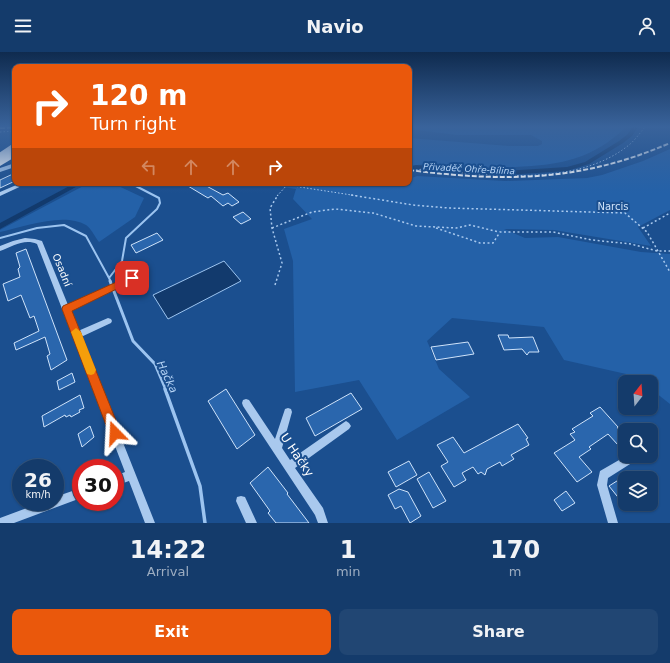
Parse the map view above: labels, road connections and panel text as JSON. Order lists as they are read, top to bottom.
{
  "streets": {
    "street": ["Osadní", "U Hačky"]
  },
  "water": ["Přivaděč Ohře-Bílina", "Hačka"],
  "parks": ["Narcis"],
  "north": "top",
  "page": {
    "header": "Navio",
    "turn": ["120 m", "Turn right"],
    "speed": "26 km/h",
    "limit": "30",
    "eta": [
      "14:22",
      "Arrival",
      "1",
      "min",
      "170",
      "m"
    ],
    "buttons": ["Exit", "Share"]
  }
}
